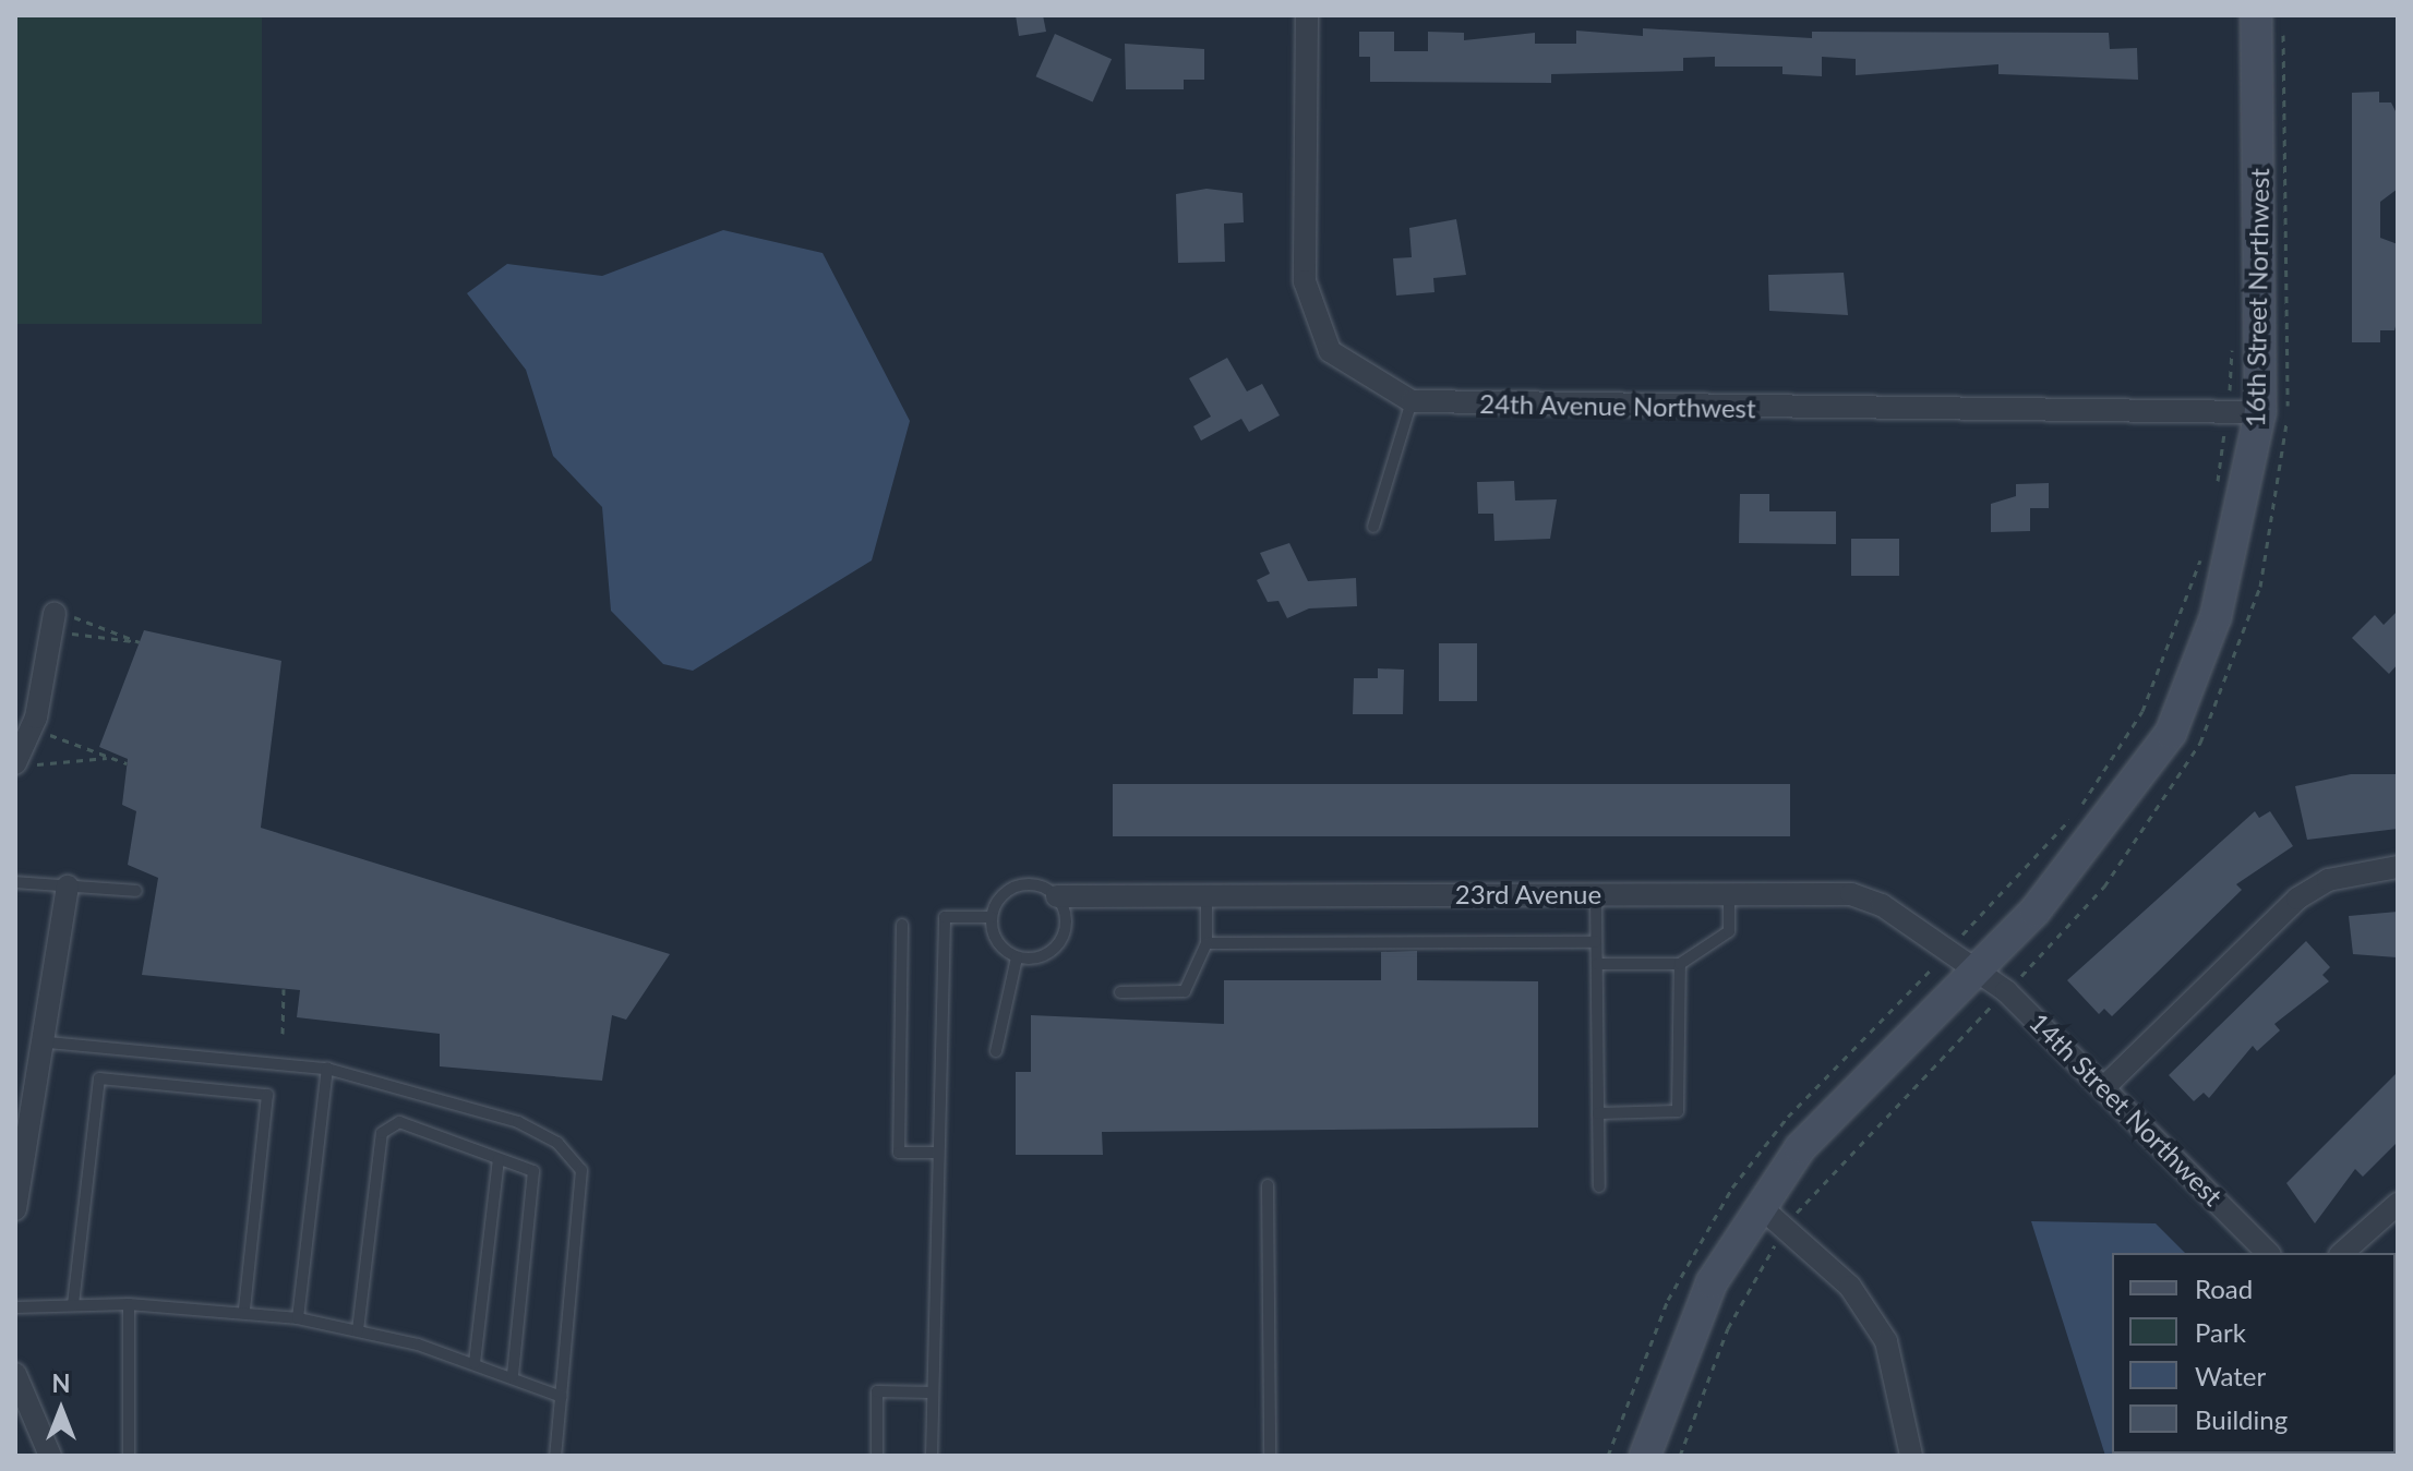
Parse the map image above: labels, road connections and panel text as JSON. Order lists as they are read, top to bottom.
{
  "streets": {
    "street": [
      "16th Street Northwest",
      "24th Avenue Northwest",
      "23rd Avenue",
      "14th Street Northwest"
    ]
  },
  "crossings": [
    ["16th Street Northwest", "24th Avenue Northwest"],
    ["16th Street Northwest", "23rd Avenue"],
    ["16th Street Northwest", "14th Street Northwest"],
    ["23rd Avenue", "14th Street Northwest"]
  ],
  "legend": [
    "Road",
    "Park",
    "Water",
    "Building"
  ],
  "north": "top"
}
